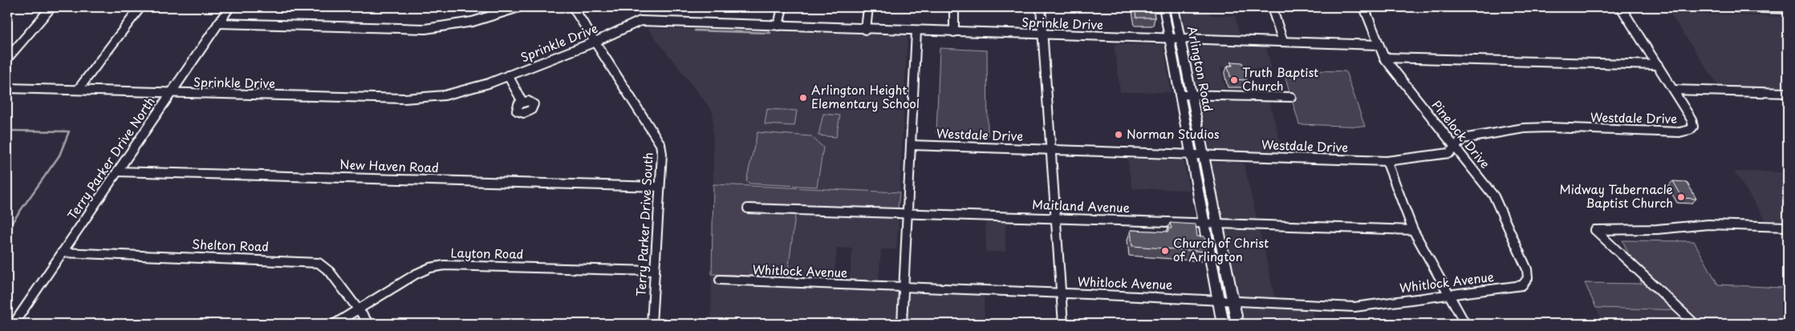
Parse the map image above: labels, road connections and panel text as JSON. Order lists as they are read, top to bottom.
{
  "streets": {
    "main road": ["Arlington Road"],
    "street": [
      "Sprinkle Drive",
      "Westdale Drive",
      "Pinelock Drive",
      "Terry Parker Drive North",
      "New Haven Road",
      "Maitland Avenue",
      "Terry Parker Drive South",
      "Shelton Road",
      "Layton Road",
      "Whitlock Avenue"
    ]
  },
  "crossings": [
    ["Sprinkle Drive", "Arlington Road"],
    ["Sprinkle Drive", "Pinelock Drive"],
    ["Sprinkle Drive", "Terry Parker Drive North"],
    ["Sprinkle Drive", "Terry Parker Drive South"],
    ["Arlington Road", "Westdale Drive"],
    ["Arlington Road", "Maitland Avenue"],
    ["Arlington Road", "Whitlock Avenue"],
    ["Westdale Drive", "Pinelock Drive"],
    ["Pinelock Drive", "Whitlock Avenue"],
    ["Terry Parker Drive North", "New Haven Road"],
    ["Terry Parker Drive North", "Shelton Road"],
    ["New Haven Road", "Terry Parker Drive South"],
    ["Terry Parker Drive South", "Layton Road"],
    ["Shelton Road", "Layton Road"]
  ],
  "places": [
    "Truth Baptist Church",
    "Arlington Height Elementary School",
    "Norman Studios",
    "Midway Tabernacle Baptist Church",
    "Church of Christ of Arlington"
  ]
}
